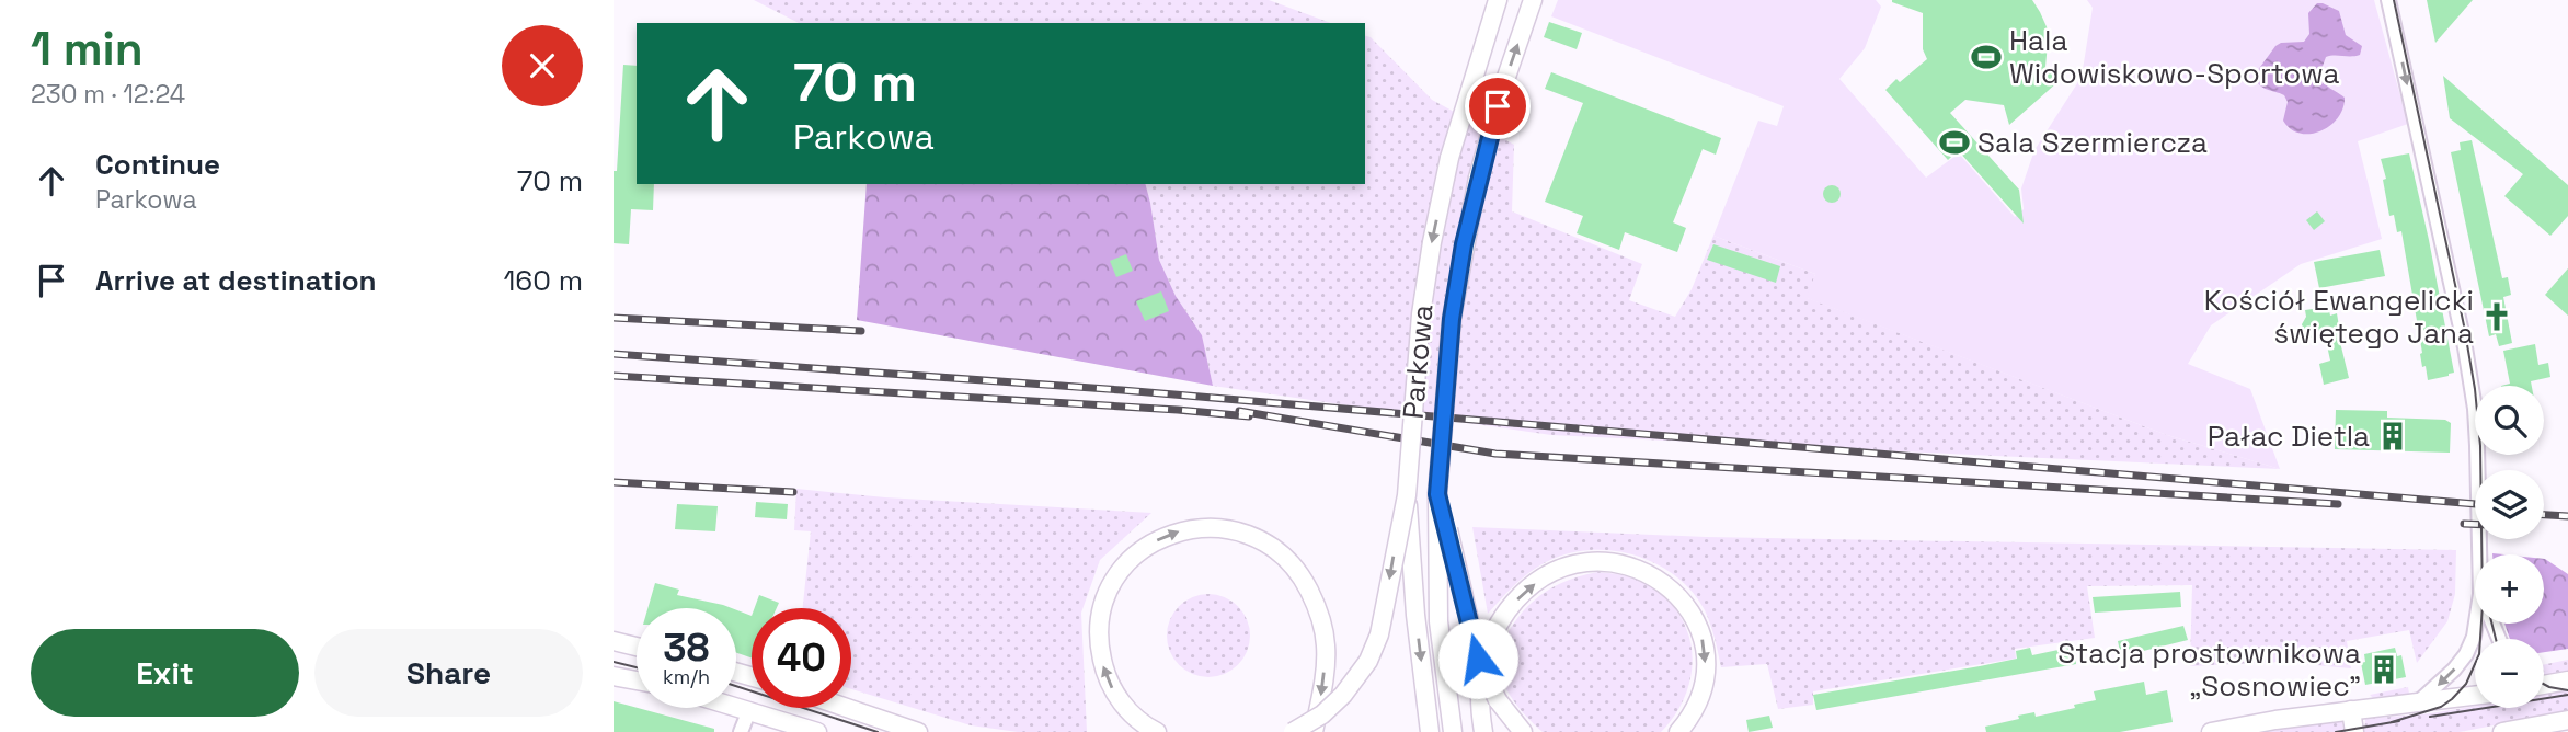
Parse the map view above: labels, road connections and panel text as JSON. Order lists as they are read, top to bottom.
{
  "streets": {
    "street": ["Parkowa"]
  },
  "places": {
    "sports": ["Hala Widowiskowo-Sportowa", "Sala Szermiercza"],
    "church": ["Kościół Ewangelicki świętego Jana"],
    "building": ["Pałac Dietla", "Stacja prostownikowa „Sosnowiec”"]
  },
  "page": {
    "heading": ["1 min", "230 m · 12:24"],
    "turn": ["70 m", "Parkowa"],
    "list": [
      {
        "name": "Continue",
        "note": "Parkowa",
        "value": "70 m"
      },
      {
        "name": "Arrive at destination",
        "value": "160 m"
      }
    ],
    "map_buttons": ["+", "−"],
    "speed": "38 km/h",
    "limit": "40",
    "buttons": ["Exit", "Share"]
  }
}
